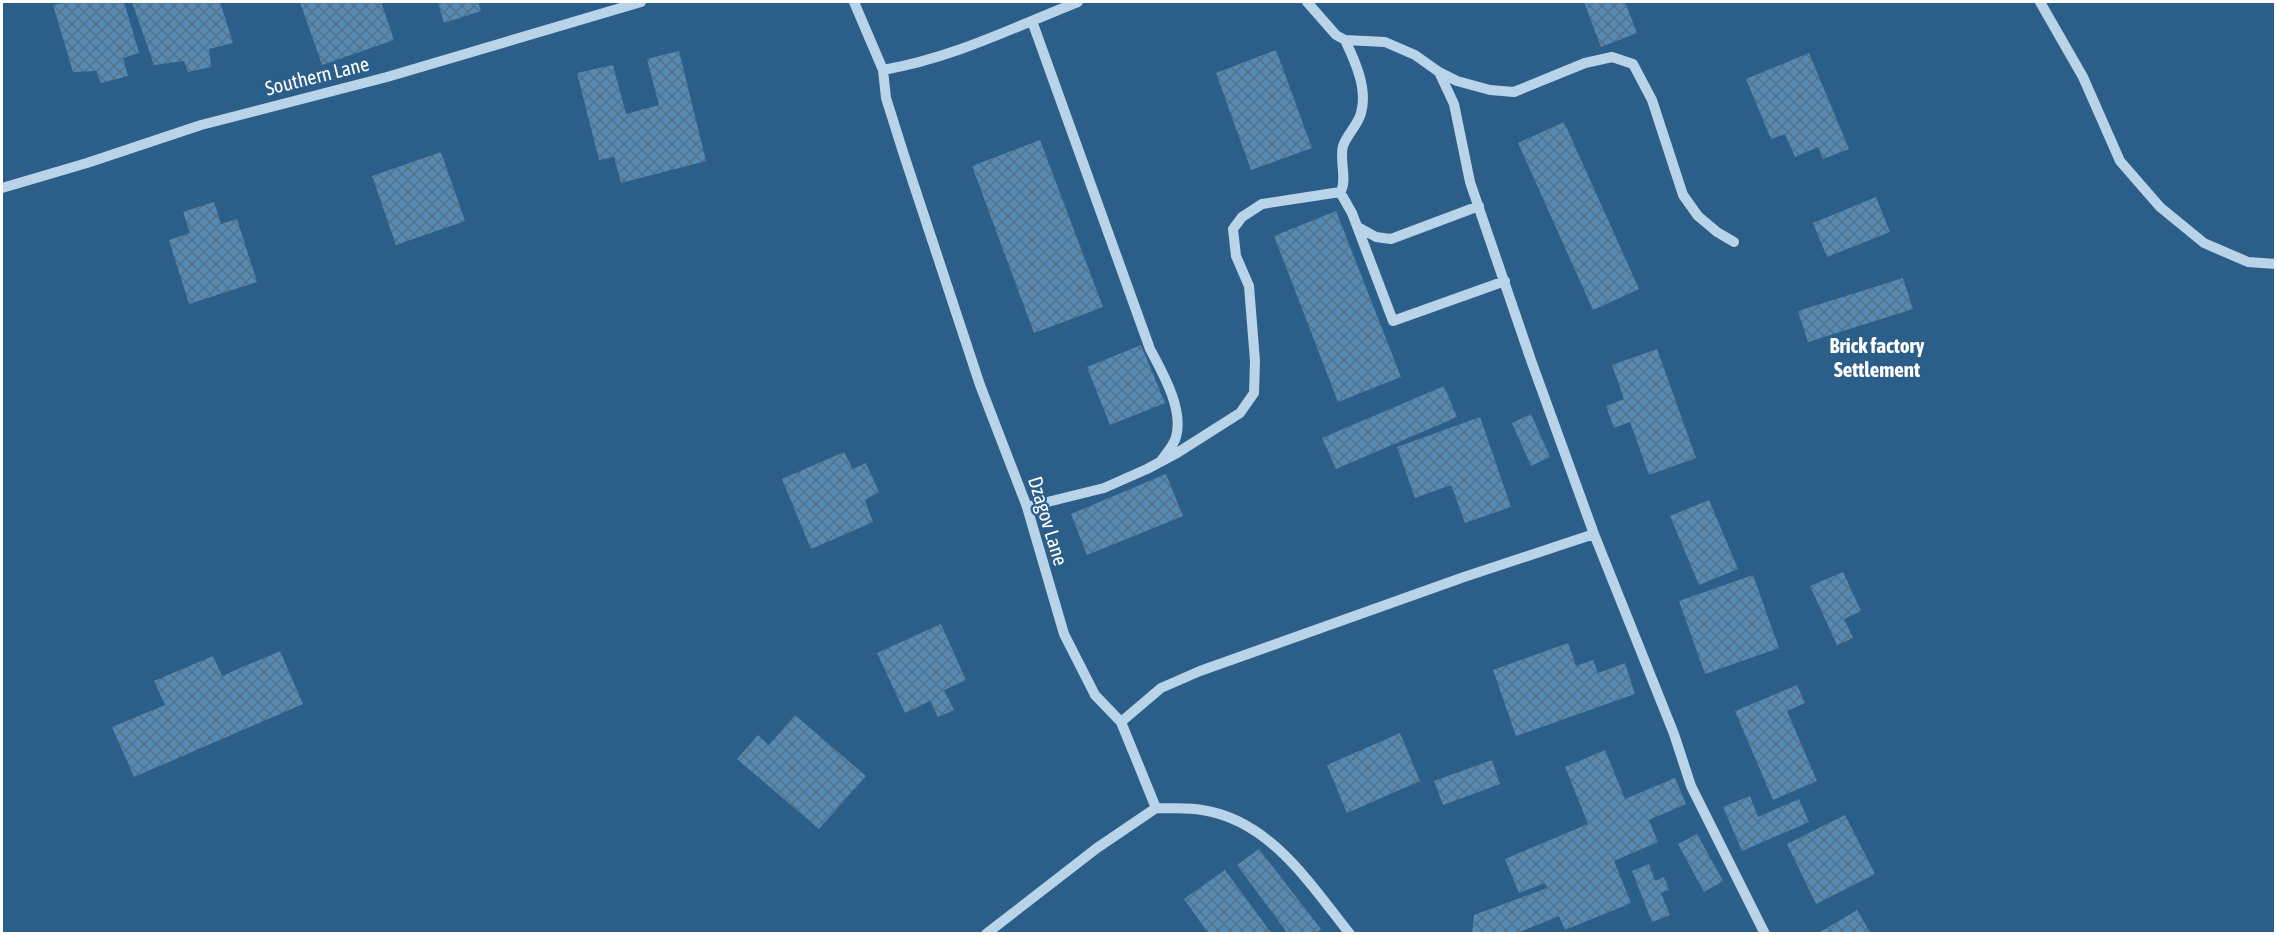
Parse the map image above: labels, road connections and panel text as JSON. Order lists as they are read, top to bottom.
{
  "streets": {
    "street": ["Southern Lane", "Dzagov Lane"]
  },
  "districts": ["Brick factory Settlement"]
}
